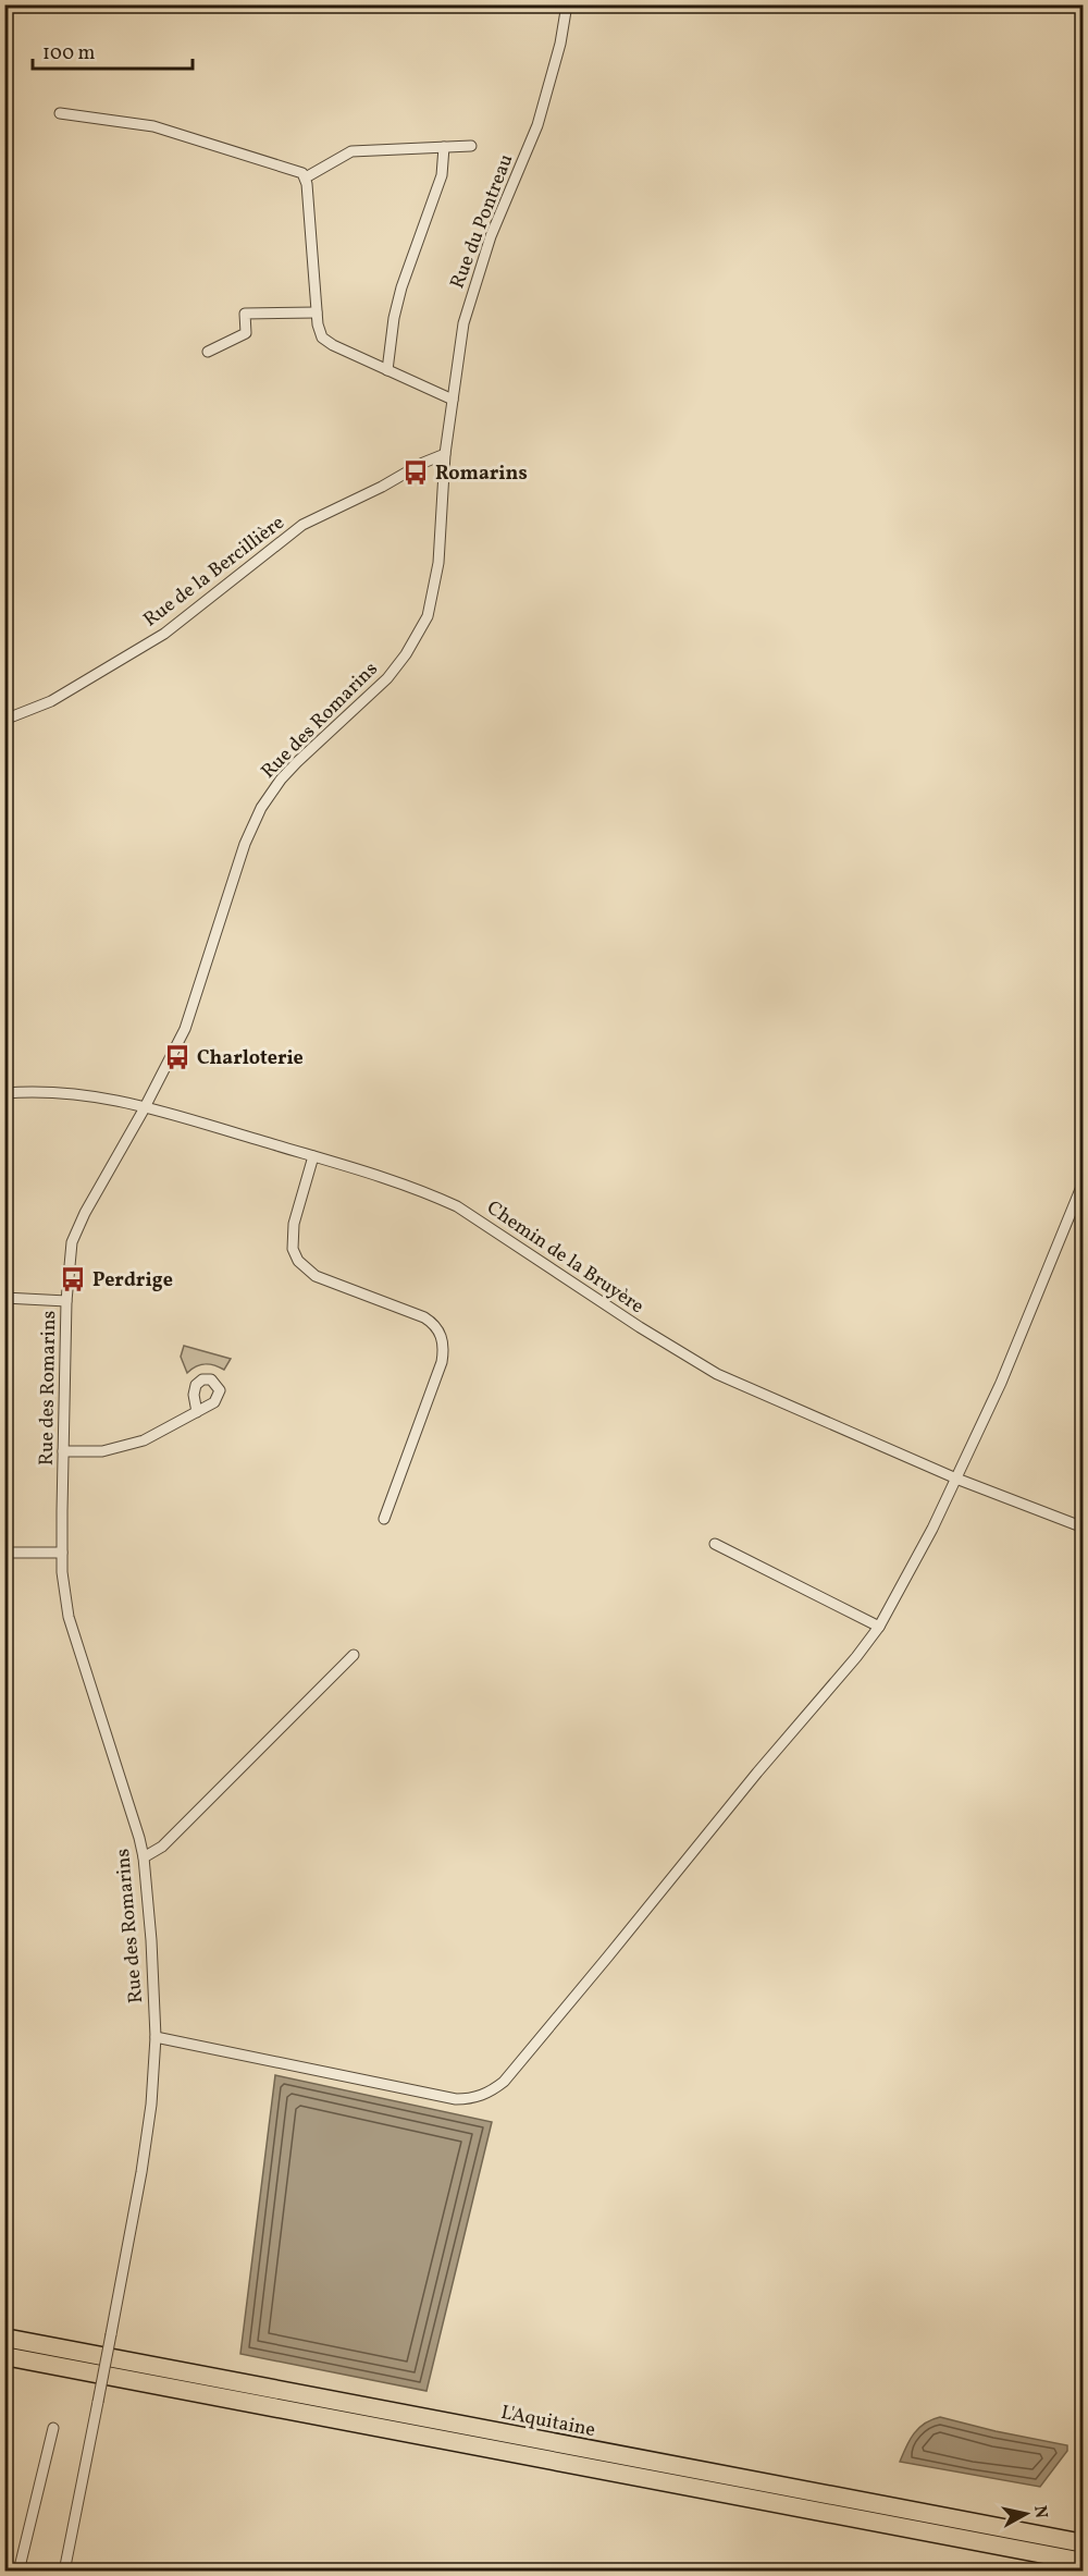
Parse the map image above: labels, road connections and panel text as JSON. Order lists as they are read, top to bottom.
{
  "streets": {
    "highway": ["L'Aquitaine"],
    "street": [
      "Rue du Pontreau",
      "Rue de la Bercillière",
      "Rue des Romarins",
      "Chemin de la Bruyère"
    ]
  },
  "crossings": [
    ["Rue du Pontreau", "Rue de la Bercillière"],
    ["Rue du Pontreau", "Rue des Romarins"],
    ["Rue de la Bercillière", "Rue des Romarins"],
    ["Rue des Romarins", "Chemin de la Bruyère"]
  ],
  "places": {
    "bus stop": ["Romarins", "Charloterie", "Perdrige"]
  },
  "scale_bar": "100 m",
  "north": "right"
}
